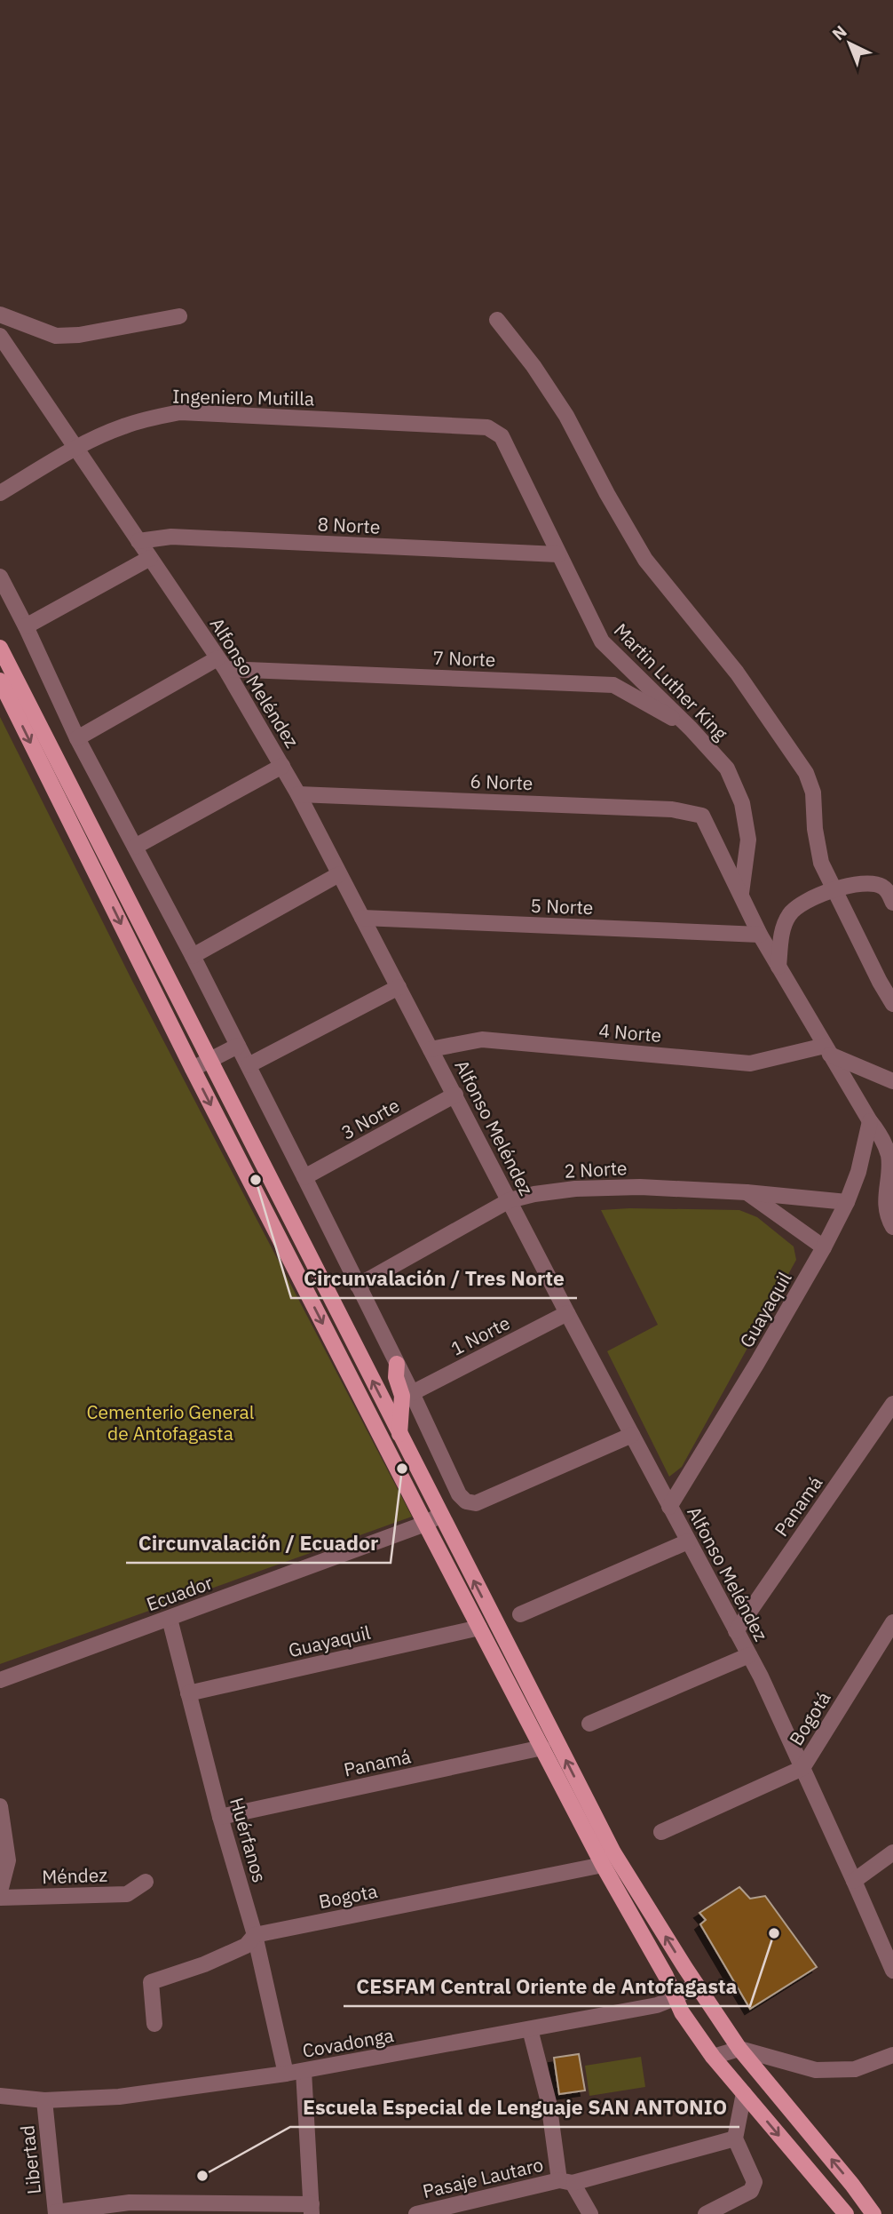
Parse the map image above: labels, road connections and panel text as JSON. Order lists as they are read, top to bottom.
{
  "streets": {
    "street": [
      "Ingeniero Mutilla",
      "8 Norte",
      "7 Norte",
      "Martin Luther King",
      "Alfonso Meléndez",
      "6 Norte",
      "5 Norte",
      "4 Norte",
      "3 Norte",
      "2 Norte",
      "Guayaquil",
      "1 Norte",
      "Panamá",
      "Ecuador",
      "Bogotá",
      "Huérfanos",
      "Méndez",
      "Bogota",
      "Covadonga",
      "Libertad",
      "Pasaje Lautaro"
    ]
  },
  "crossings": [
    ["Ingeniero Mutilla", "Martin Luther King"],
    ["Ingeniero Mutilla", "Alfonso Meléndez"],
    ["8 Norte", "Martin Luther King"],
    ["8 Norte", "Alfonso Meléndez"],
    ["7 Norte", "Martin Luther King"],
    ["7 Norte", "Alfonso Meléndez"],
    ["Martin Luther King", "6 Norte"],
    ["Alfonso Meléndez", "6 Norte"],
    ["Alfonso Meléndez", "5 Norte"],
    ["Alfonso Meléndez", "4 Norte"],
    ["Alfonso Meléndez", "3 Norte"],
    ["Alfonso Meléndez", "2 Norte"],
    ["Alfonso Meléndez", "Guayaquil"],
    ["Alfonso Meléndez", "1 Norte"],
    ["Alfonso Meléndez", "Panamá"],
    ["Alfonso Meléndez", "Bogotá"],
    ["2 Norte", "Guayaquil"],
    ["Guayaquil", "Huérfanos"],
    ["Panamá", "Huérfanos"],
    ["Ecuador", "Huérfanos"],
    ["Huérfanos", "Bogota"],
    ["Huérfanos", "Covadonga"],
    ["Covadonga", "Libertad"]
  ],
  "parks": ["Cementerio General de Antofagasta"],
  "places": [
    "Circunvalación / Tres Norte",
    "Circunvalación / Ecuador",
    "CESFAM Central Oriente de Antofagasta",
    "Escuela Especial de Lenguaje SAN ANTONIO"
  ],
  "north": "top left"
}
